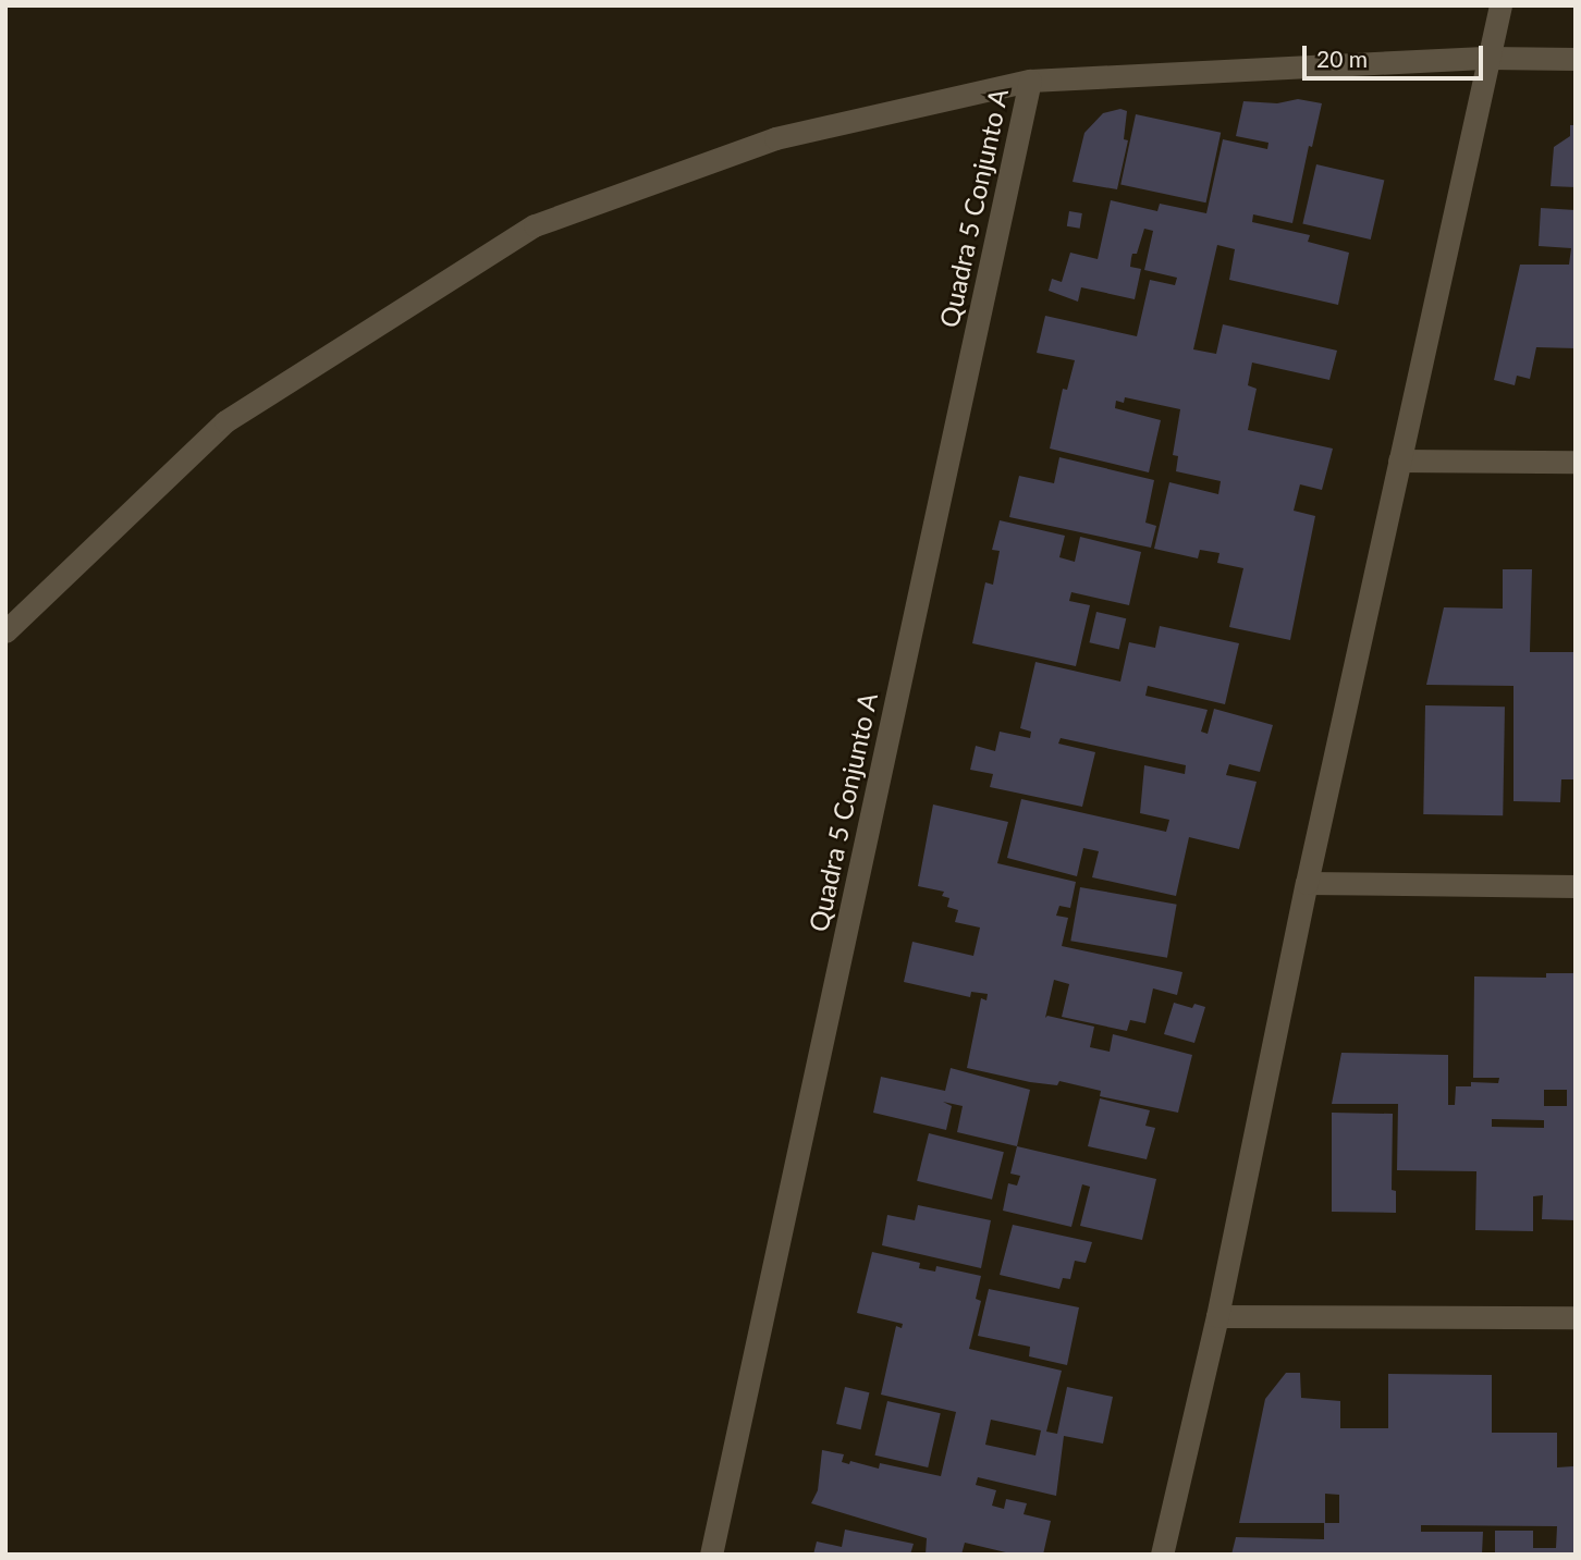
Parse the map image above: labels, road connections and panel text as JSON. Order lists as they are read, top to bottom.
{
  "streets": {
    "street": ["Quadra 5 Conjunto A"]
  },
  "scale_bar": "20 m"
}
